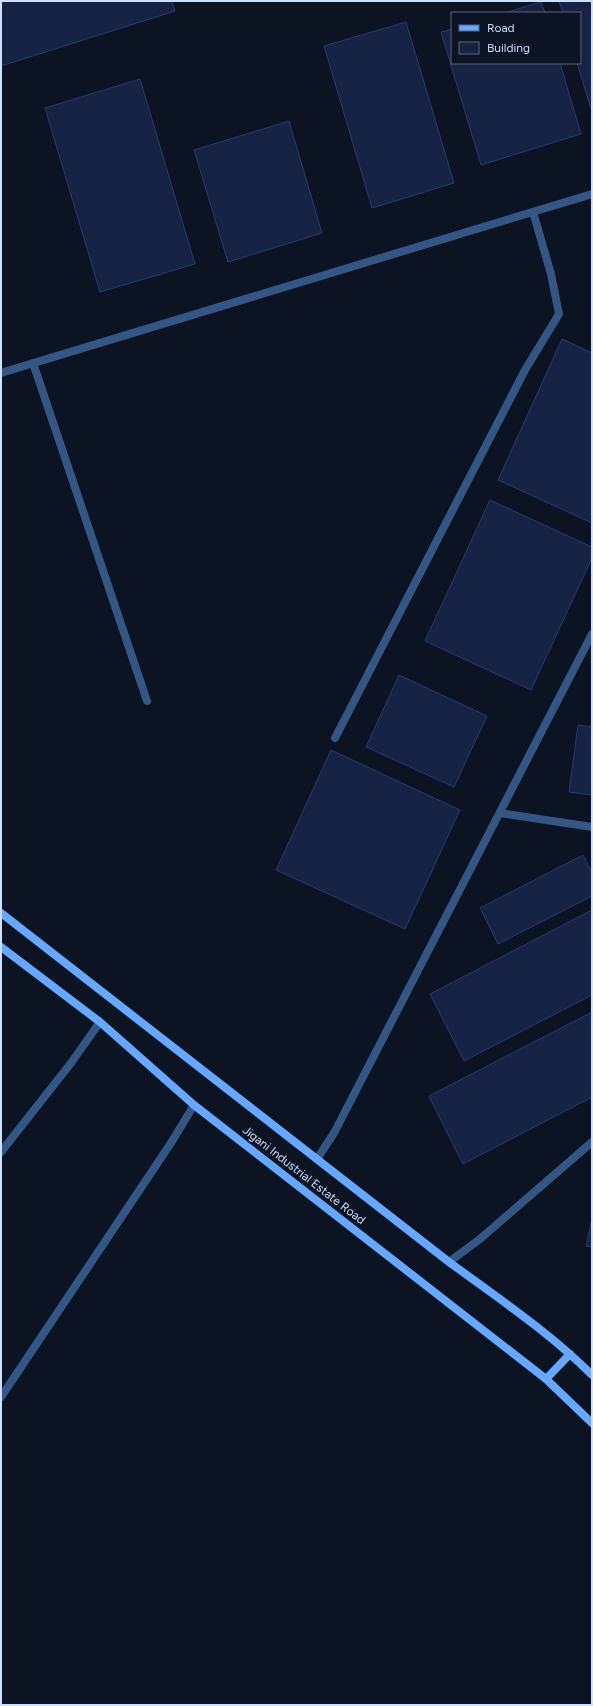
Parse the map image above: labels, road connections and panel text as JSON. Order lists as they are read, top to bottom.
{
  "streets": {
    "main road": ["Jigani Industrial Estate Road"]
  },
  "legend": ["Road", "Building"]
}
